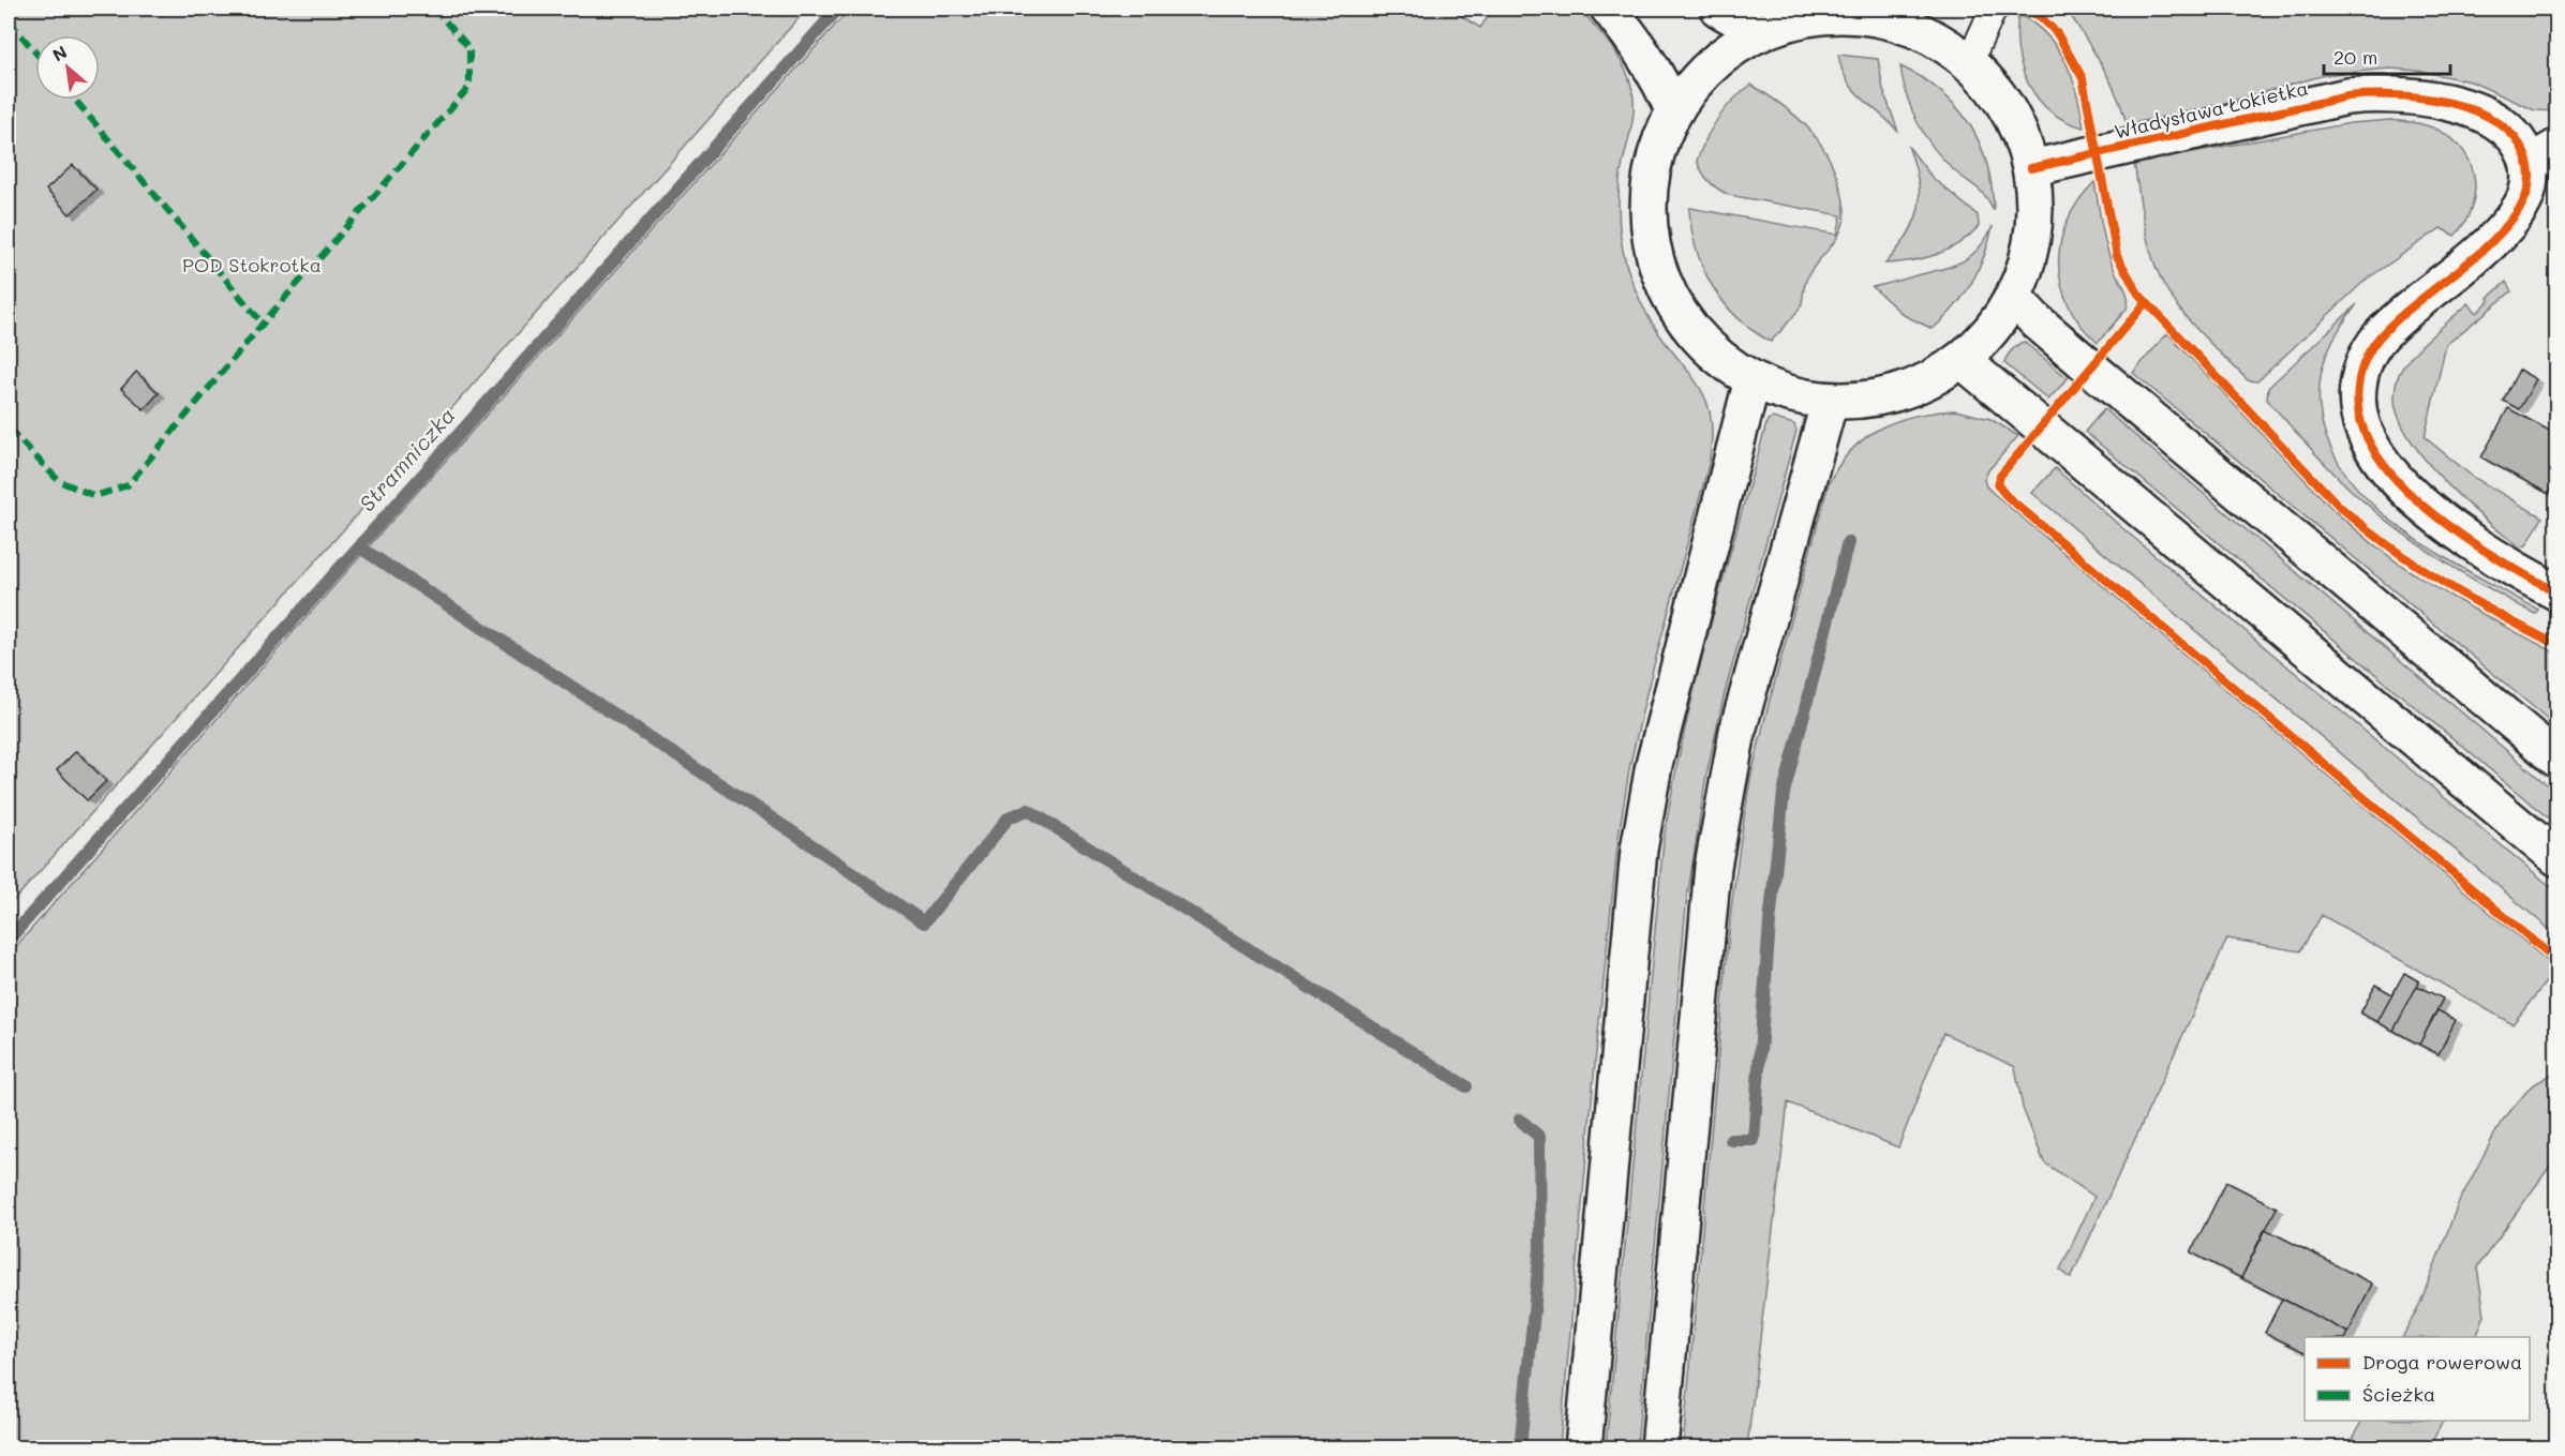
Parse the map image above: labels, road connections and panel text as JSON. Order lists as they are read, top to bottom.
{
  "streets": {
    "main road": ["Władysława Łokietka"]
  },
  "water": ["Stramniczka"],
  "parks": ["POD Stokrotka"],
  "legend": ["Droga rowerowa", "Ścieżka"],
  "scale_bar": "20 m",
  "north": "top left"
}
